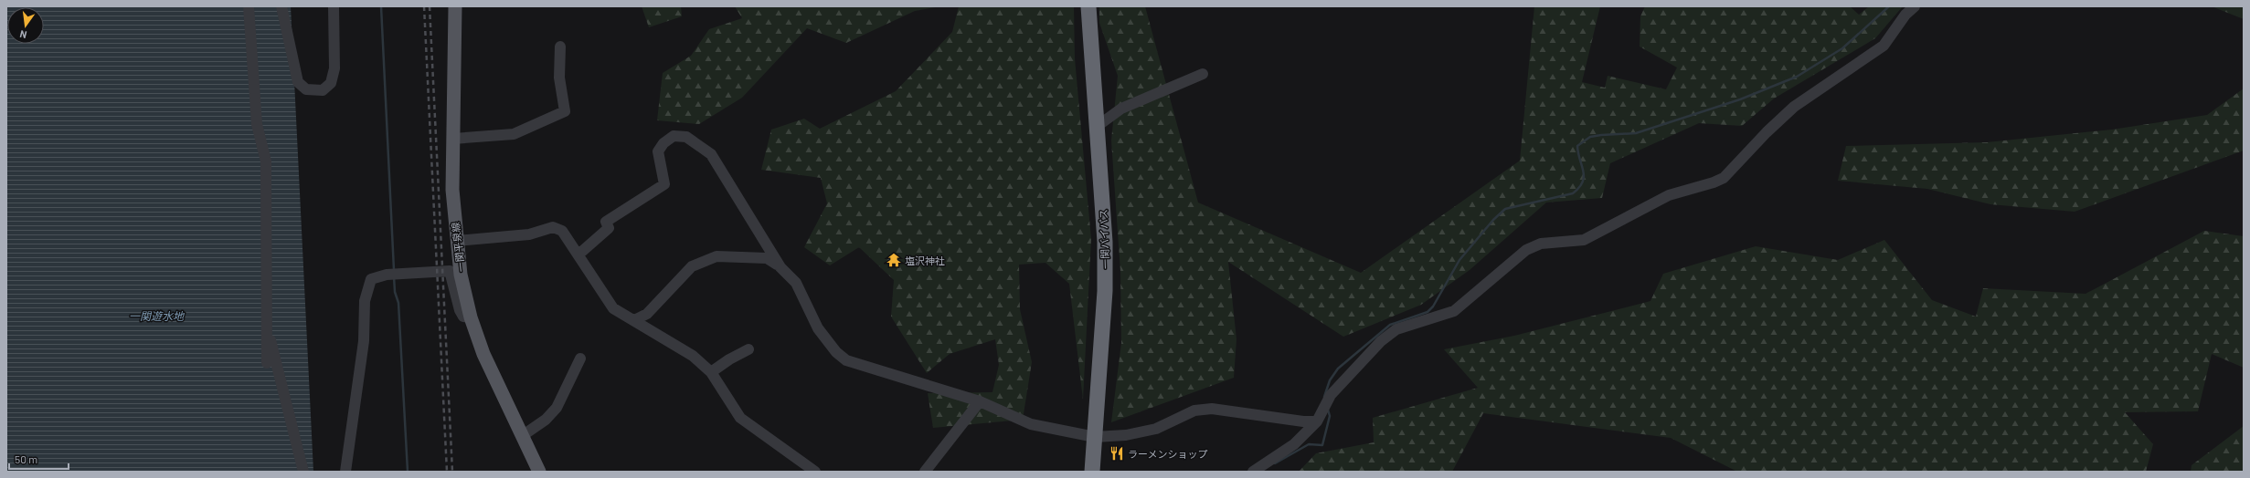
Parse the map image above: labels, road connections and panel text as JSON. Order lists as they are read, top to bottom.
{
  "streets": {
    "highway": ["一関バイパス"],
    "main road": ["一関平泉線"]
  },
  "water": ["一関遊水地"],
  "places": {
    "temple": ["塩沢神社"],
    "restaurant": ["ラーメンショップ"]
  },
  "scale_bar": "50 m",
  "north": "bottom"
}
